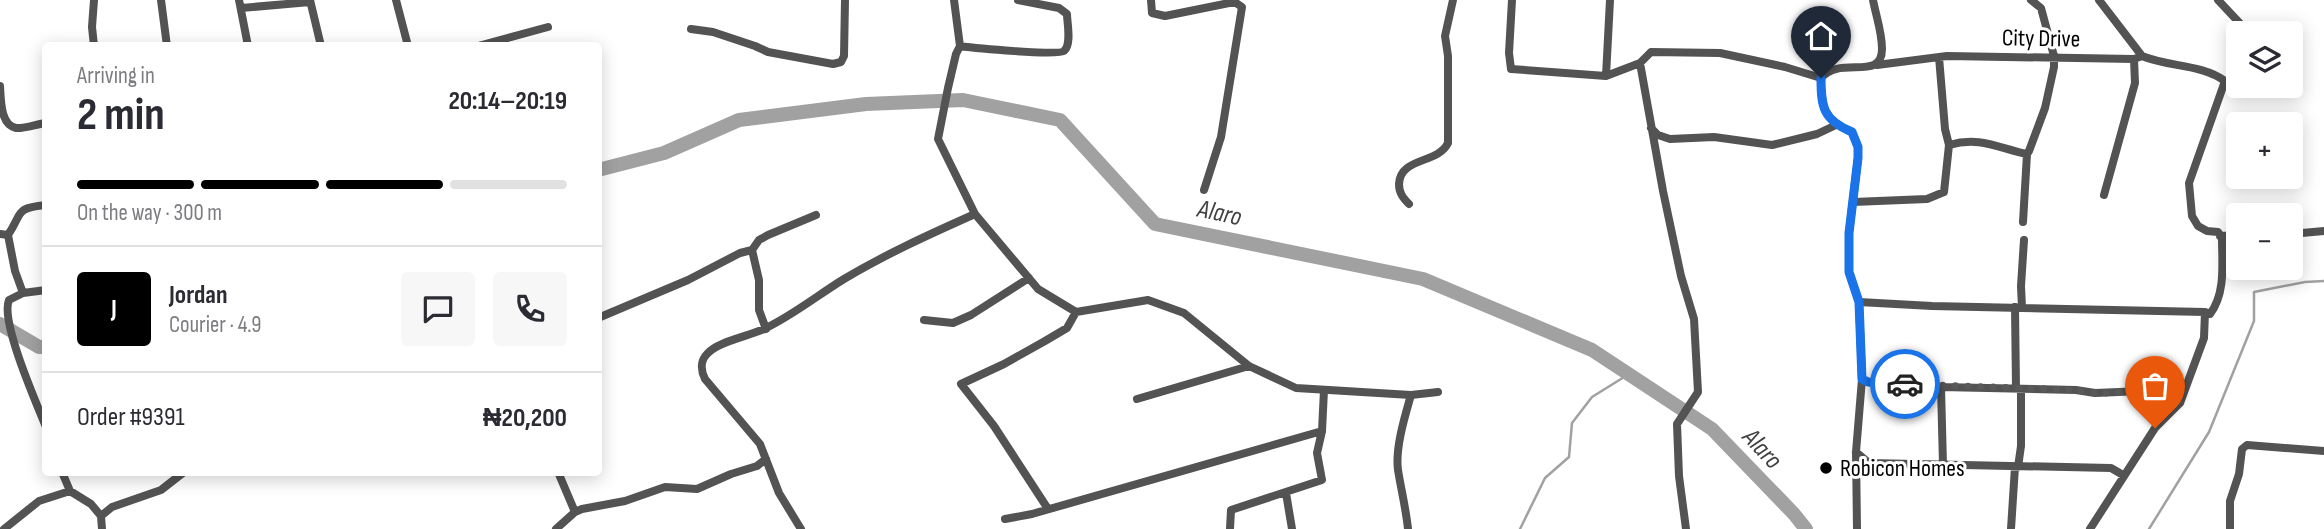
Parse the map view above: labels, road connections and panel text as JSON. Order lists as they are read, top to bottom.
{
  "streets": {
    "street": ["City Drive"]
  },
  "water": ["Alaro"],
  "places": ["Robicon Homes"],
  "page": {
    "map_buttons": ["+", "−"],
    "heading": ["2 min", "Arriving in", "20:14–20:19"],
    "panel": [
      "Jordan",
      "Courier · 4.9",
      "Order #9391",
      "₦20,200"
    ],
    "bar": "On the way · 300 m",
    "round": "J"
  }
}
